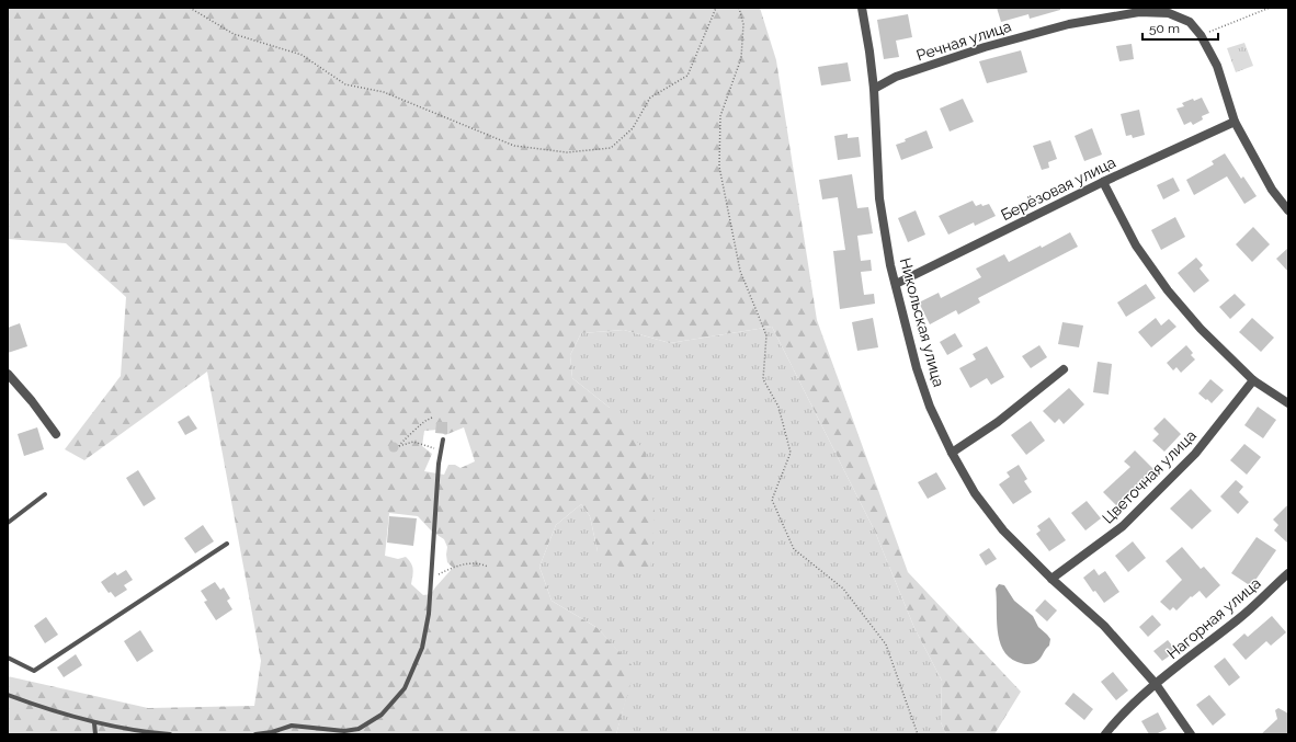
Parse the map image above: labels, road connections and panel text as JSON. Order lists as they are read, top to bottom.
{
  "streets": {
    "street": [
      "Речная улица",
      "Берёзовая улица",
      "Никольская улица",
      "Цветочная улица",
      "Нагорная улица"
    ]
  },
  "crossings": [
    ["Речная улица", "Берёзовая улица"],
    ["Речная улица", "Никольская улица"],
    ["Берёзовая улица", "Никольская улица"],
    ["Никольская улица", "Цветочная улица"],
    ["Никольская улица", "Нагорная улица"]
  ],
  "scale_bar": "50 m"
}
